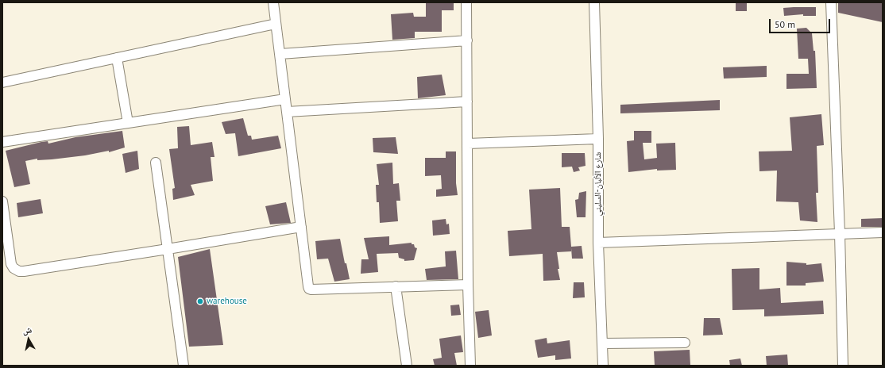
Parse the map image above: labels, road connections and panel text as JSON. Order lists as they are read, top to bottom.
{
  "streets": {
    "street": ["شارع الألبان-السليني"]
  },
  "places": ["warehouse"],
  "scale_bar": "50 m",
  "north": "top"
}
